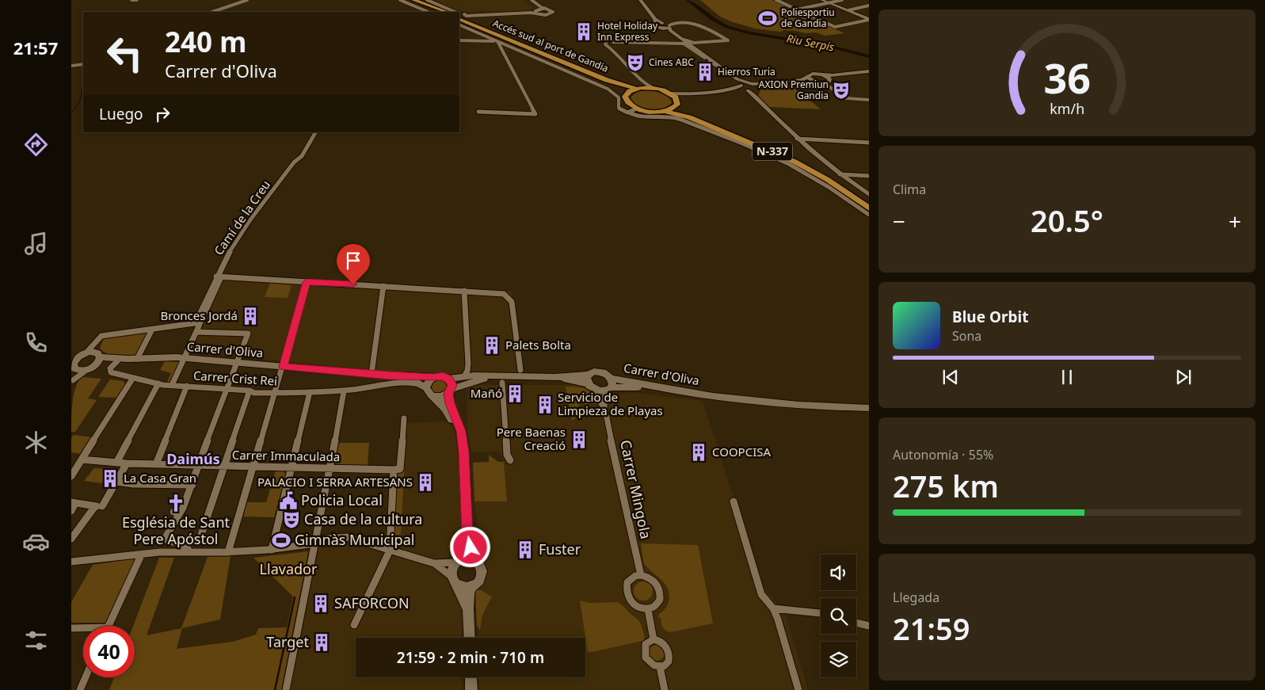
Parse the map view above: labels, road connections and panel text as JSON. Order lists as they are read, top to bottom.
{
  "streets": {
    "highway": ["Accés sud al port de Gandia", "N-337"],
    "main road": ["Carrer d'Oliva"],
    "street": [
      "Camí de la Creu",
      "Carrer Crist Rei",
      "Carrer Immaculada",
      "Carrer Mingola"
    ]
  },
  "crossings": [
    ["Accés sud al port de Gandia", "N-337"],
    ["Camí de la Creu", "Carrer d'Oliva"],
    ["Camí de la Creu", "Carrer Crist Rei"],
    ["Carrer d'Oliva", "Carrer Crist Rei"],
    ["Carrer d'Oliva", "Carrer Mingola"]
  ],
  "districts": ["Daimús"],
  "water": ["Riu Serpis"],
  "parks": ["Llavador"],
  "places": {
    "sports": ["Poliesportiu de Gandia", "Gimnàs Municipal"],
    "building": [
      "Hotel Holiday Inn Express",
      "Hierros Turia",
      "Bronces Jordá",
      "Palets Bolta",
      "Mañó",
      "Servicio de Limpieza de Playas",
      "Pere Baenas Creació",
      "COOPCISA",
      "La Casa Gran",
      "PALACIO I SERRA ARTESANS",
      "Fuster",
      "SAFORCON",
      "Target"
    ],
    "theatre": ["Cines ABC", "AXION Premiun Gandia", "Casa de la cultura"],
    "public building": ["Policia Local"],
    "church": ["Església de Sant Pere Apóstol"]
  },
  "page": {
    "tabs": "21:57",
    "turn": ["240 m", "Carrer d'Oliva"],
    "then": "Luego",
    "tile": [
      "Clima",
      ["Autonomía · 55%", "275 km"],
      ["Llegada", "21:59"]
    ],
    "heat": ["−", "20.5°", "+"],
    "song": ["Blue Orbit", "Sona"],
    "limit": "40",
    "trip": "21:59 · 2 min · 710 m",
    "gauge": ["36", "km/h"]
  }
}
